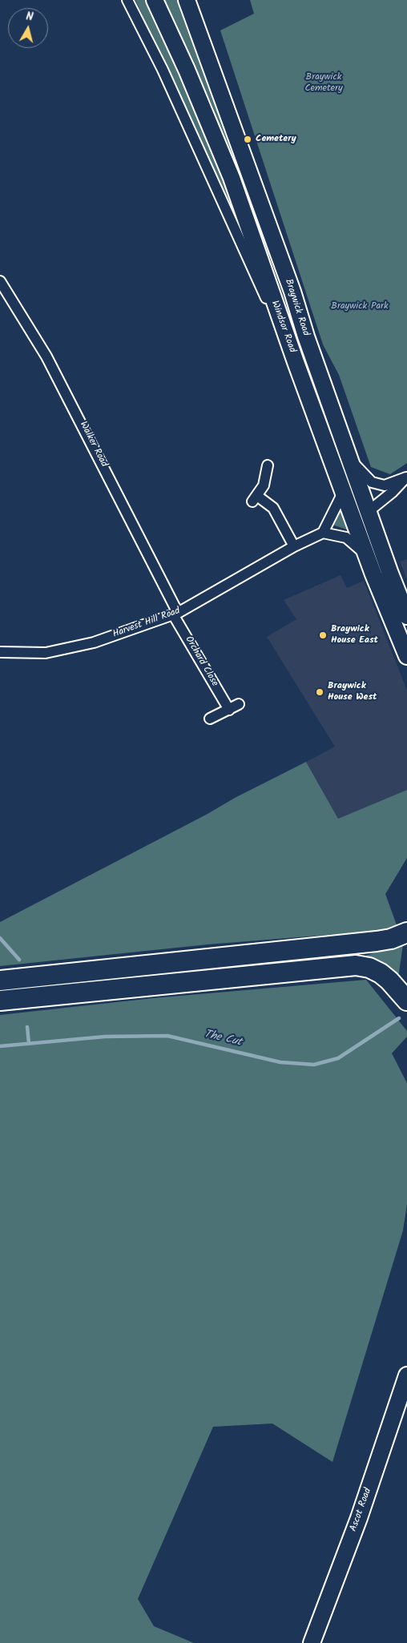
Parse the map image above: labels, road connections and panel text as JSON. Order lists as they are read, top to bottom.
{
  "streets": {
    "main road": ["Braywick Road", "Windsor Road", "Ascot Road"],
    "street": ["Walker Road", "Harvest Hill Road", "Orchard Close"]
  },
  "crossings": [
    ["Braywick Road", "Windsor Road"],
    ["Walker Road", "Harvest Hill Road"],
    ["Walker Road", "Orchard Close"],
    ["Harvest Hill Road", "Orchard Close"]
  ],
  "water": ["The Cut"],
  "parks": ["Braywick Cemetery", "Braywick Park"],
  "places": ["Cemetery", "Braywick House East", "Braywick House West"],
  "north": "top"
}
